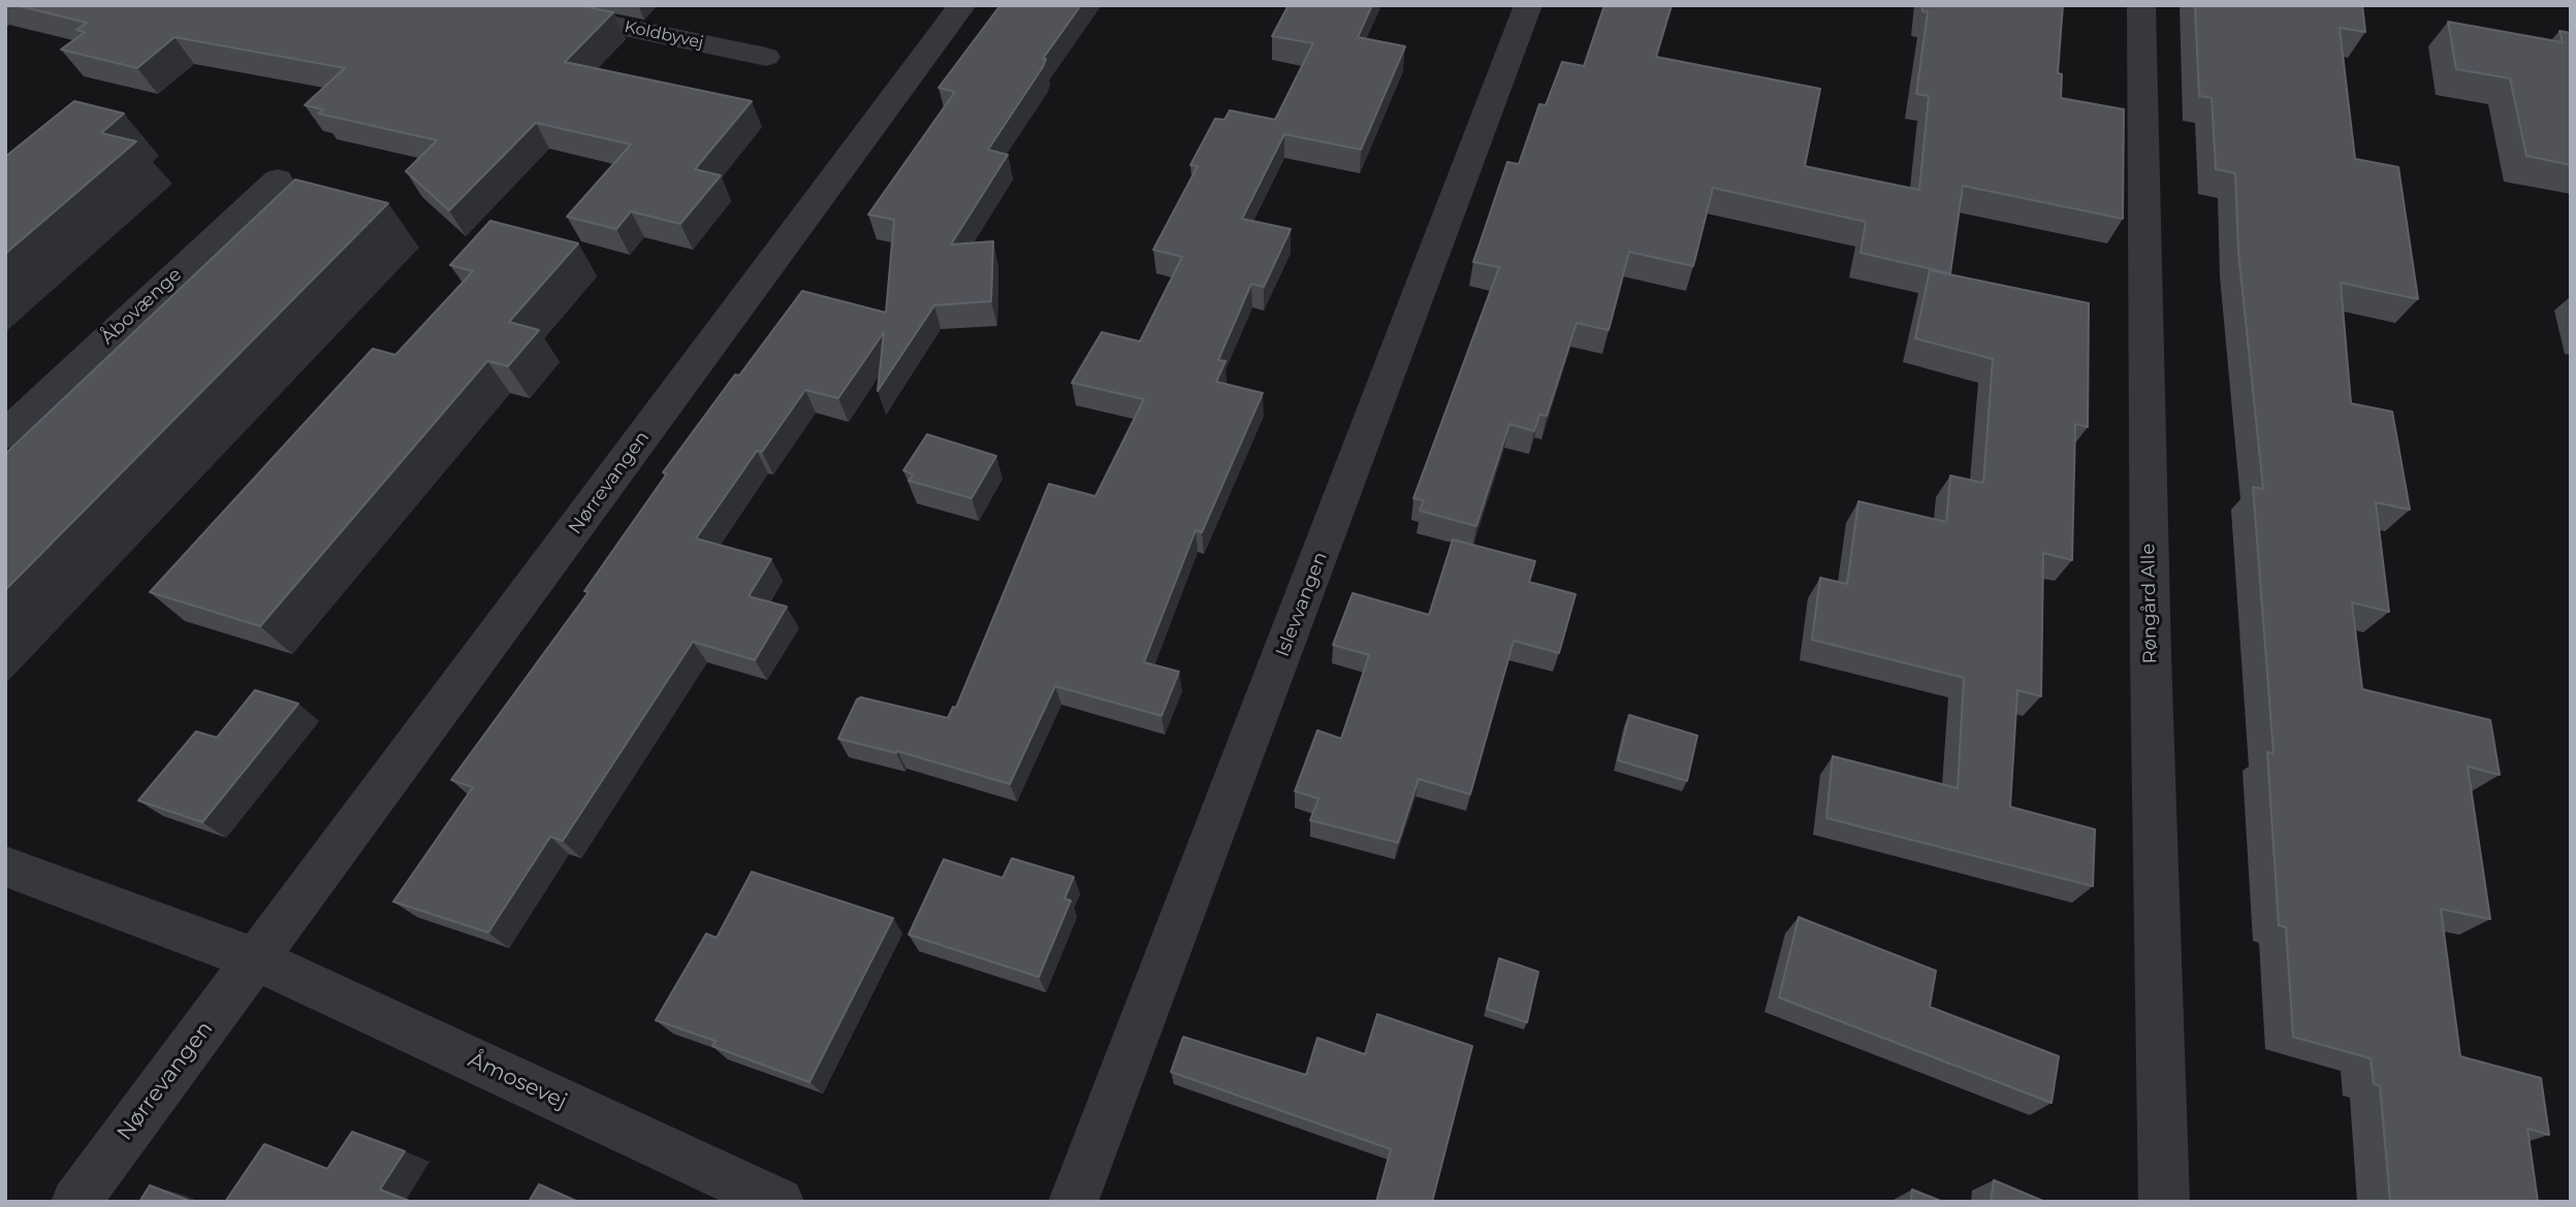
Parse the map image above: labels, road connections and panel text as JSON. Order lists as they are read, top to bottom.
{
  "streets": {
    "street": [
      "Koldbyvej",
      "Åbovænge",
      "Nørrevangen",
      "Røngård Alle",
      "Islevvangen",
      "Åmosevej"
    ]
  },
  "crossings": [
    ["Nørrevangen", "Åmosevej"]
  ]
}
